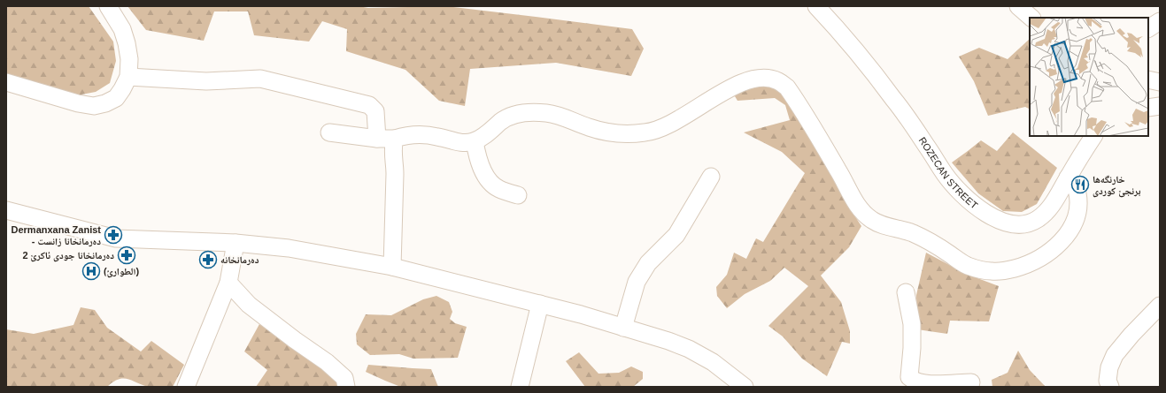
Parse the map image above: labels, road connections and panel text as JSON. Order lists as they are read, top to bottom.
{
  "streets": {
    "street": ["ROZECAN STREET"]
  },
  "places": {
    "restaurant": ["خارنگەها برنجێ کوردی"],
    "pharmacy": ["Dermanxana Zanist - ده‌رمانخانا زانست", "دەرمانخانا جودی ئاکرێ 2", "دەرمانخانە"],
    "hospital": ["(الطوارئ)"]
  }
}
